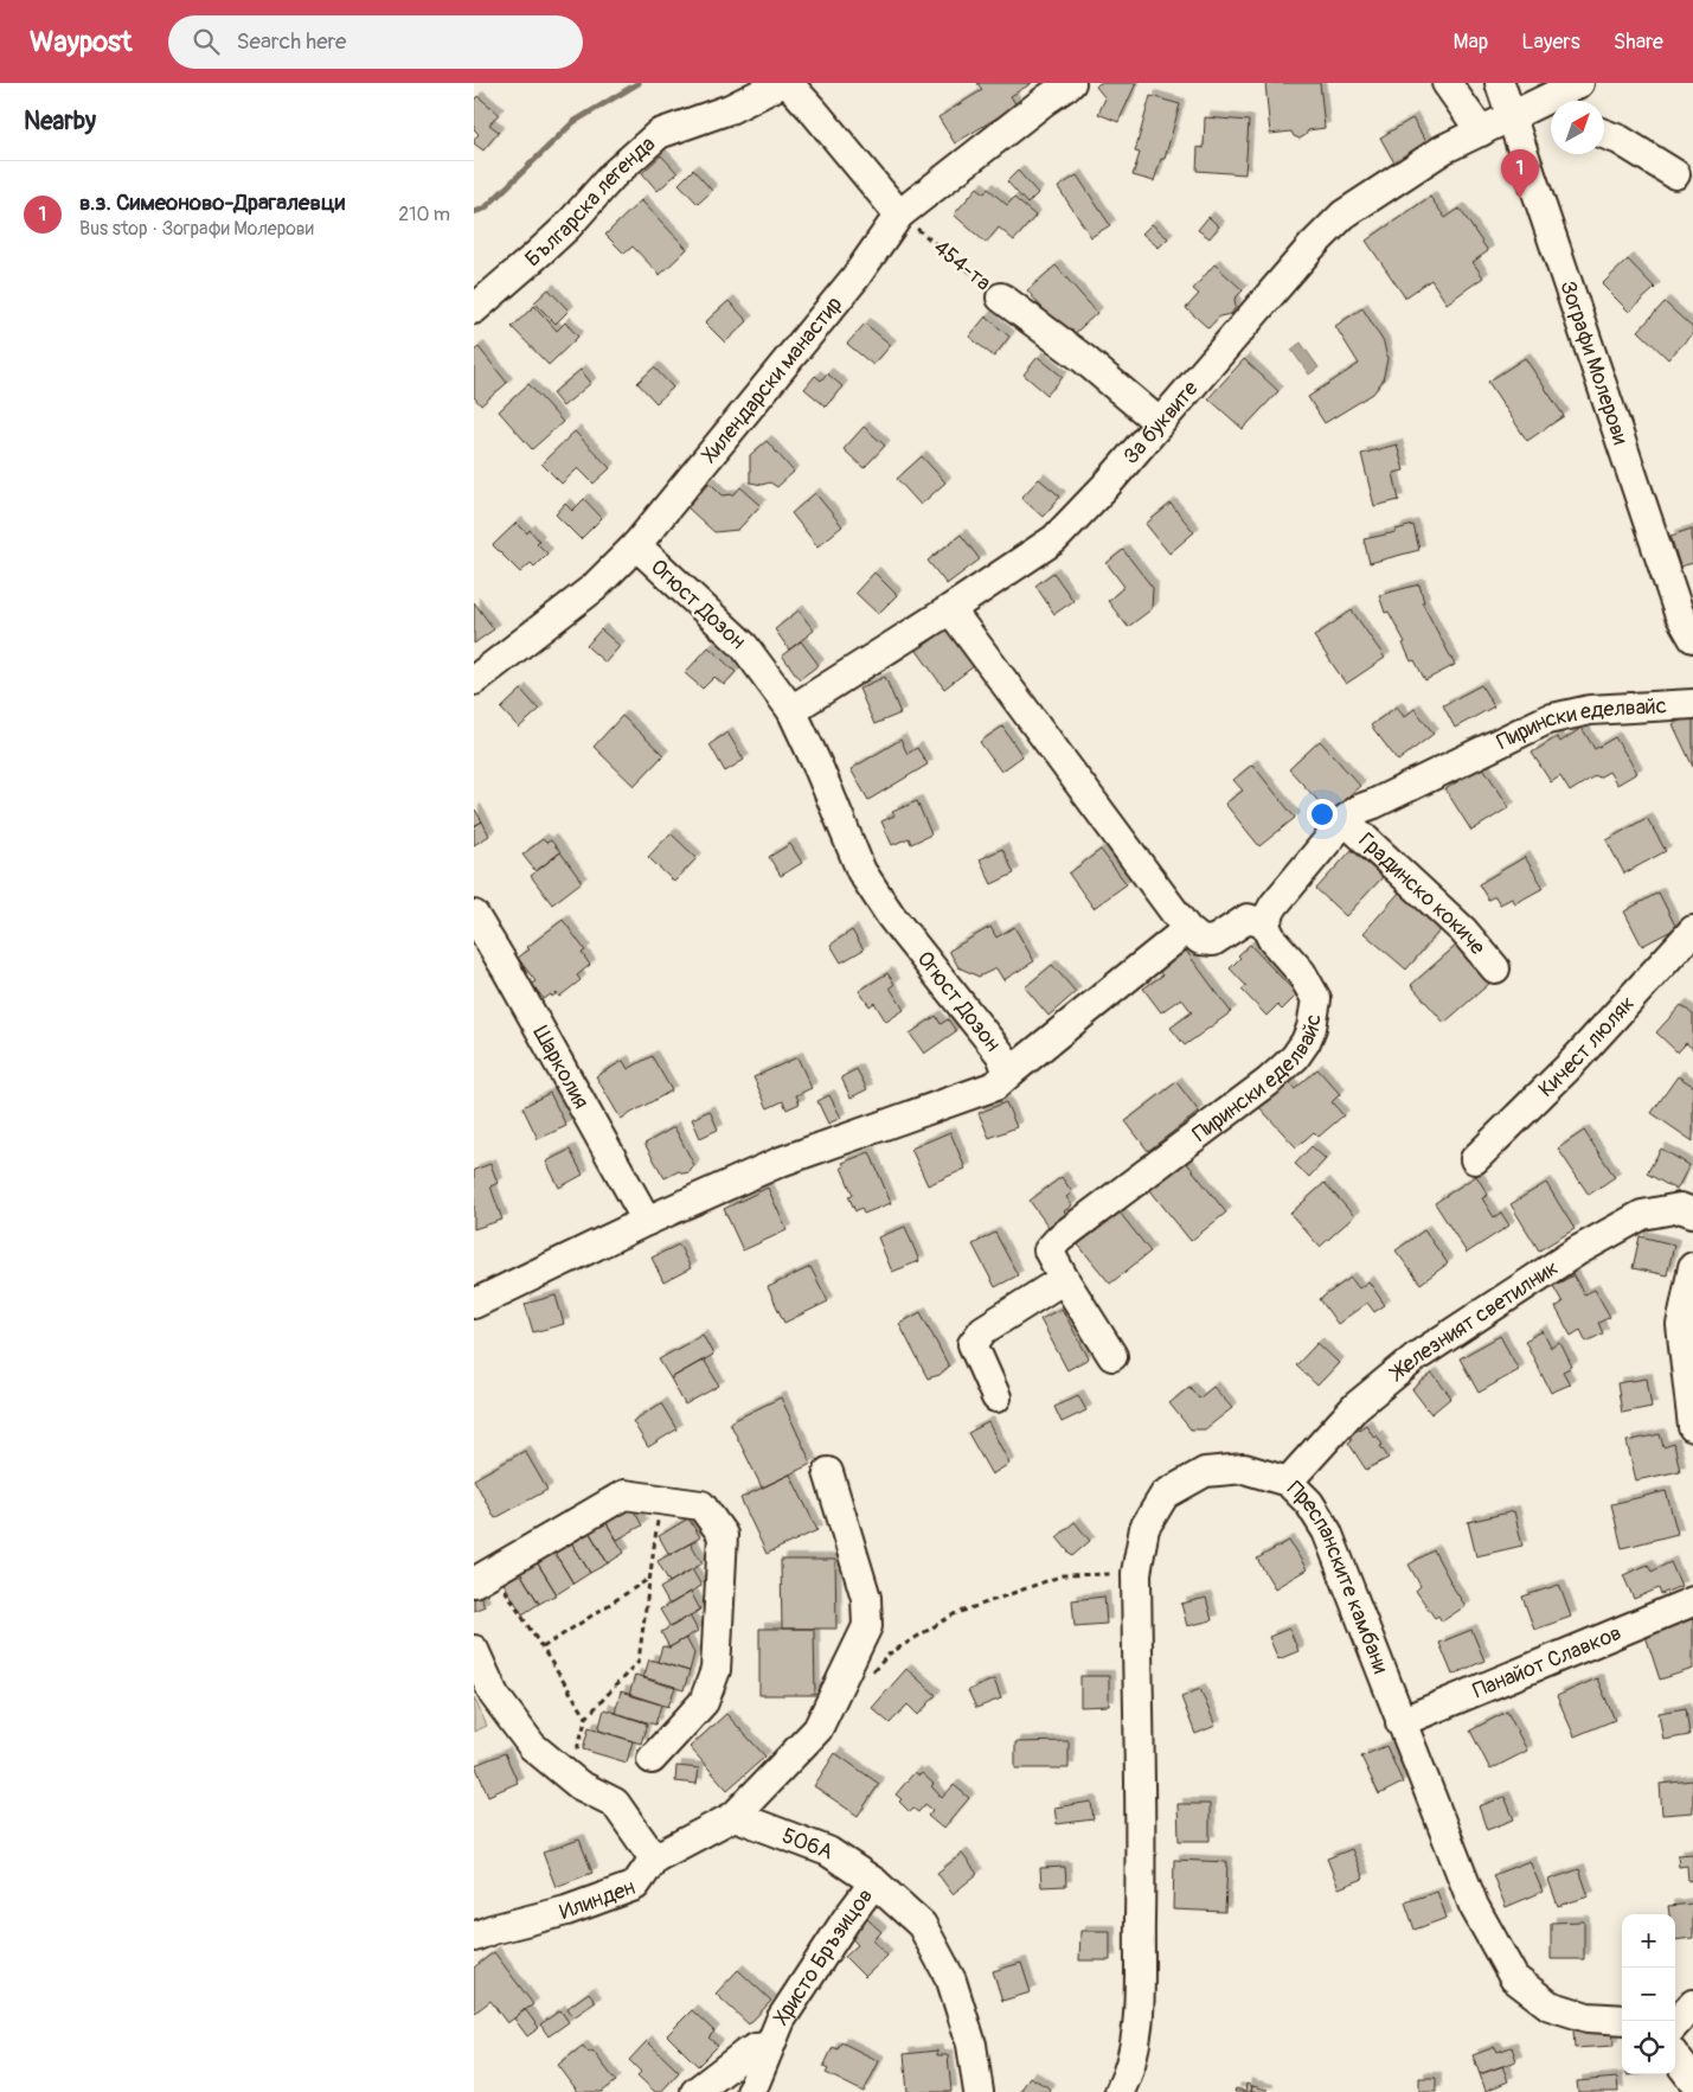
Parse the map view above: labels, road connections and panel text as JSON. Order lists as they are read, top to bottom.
{
  "streets": {
    "street": [
      "Българска легенда",
      "454-та",
      "Зографи Молерови",
      "Хилендарски манастир",
      "За буквите",
      "Огюст Дозон",
      "Пирински еделвайс",
      "Градинско кокиче",
      "Кичест люляк",
      "Шарколия",
      "Железният светилник",
      "Преспанските камбани",
      "Панайот Славков",
      "506А",
      "Илинден",
      "Христо Бръзицов"
    ]
  },
  "crossings": [
    ["454-та", "Хилендарски манастир"],
    ["454-та", "За буквите"],
    ["Зографи Молерови", "За буквите"],
    ["Хилендарски манастир", "Огюст Дозон"],
    ["За буквите", "Огюст Дозон"],
    ["Огюст Дозон", "Шарколия"],
    ["Пирински еделвайс", "Градинско кокиче"],
    ["Железният светилник", "Преспанските камбани"],
    ["Преспанските камбани", "Панайот Славков"],
    ["506А", "Илинден"],
    ["506А", "Христо Бръзицов"]
  ],
  "north": "top right",
  "page": {
    "header": "Waypost",
    "search": "Search here",
    "nav": ["Map", "Layers", "Share"],
    "heading": "Nearby",
    "pins": "1",
    "list": [
      {
        "mark": "1",
        "name": "в.з. Симеоново-Драгалевци",
        "note": "Bus stop · Зографи Молерови",
        "value": "210 m"
      }
    ],
    "map_buttons": ["+", "−"]
  }
}
